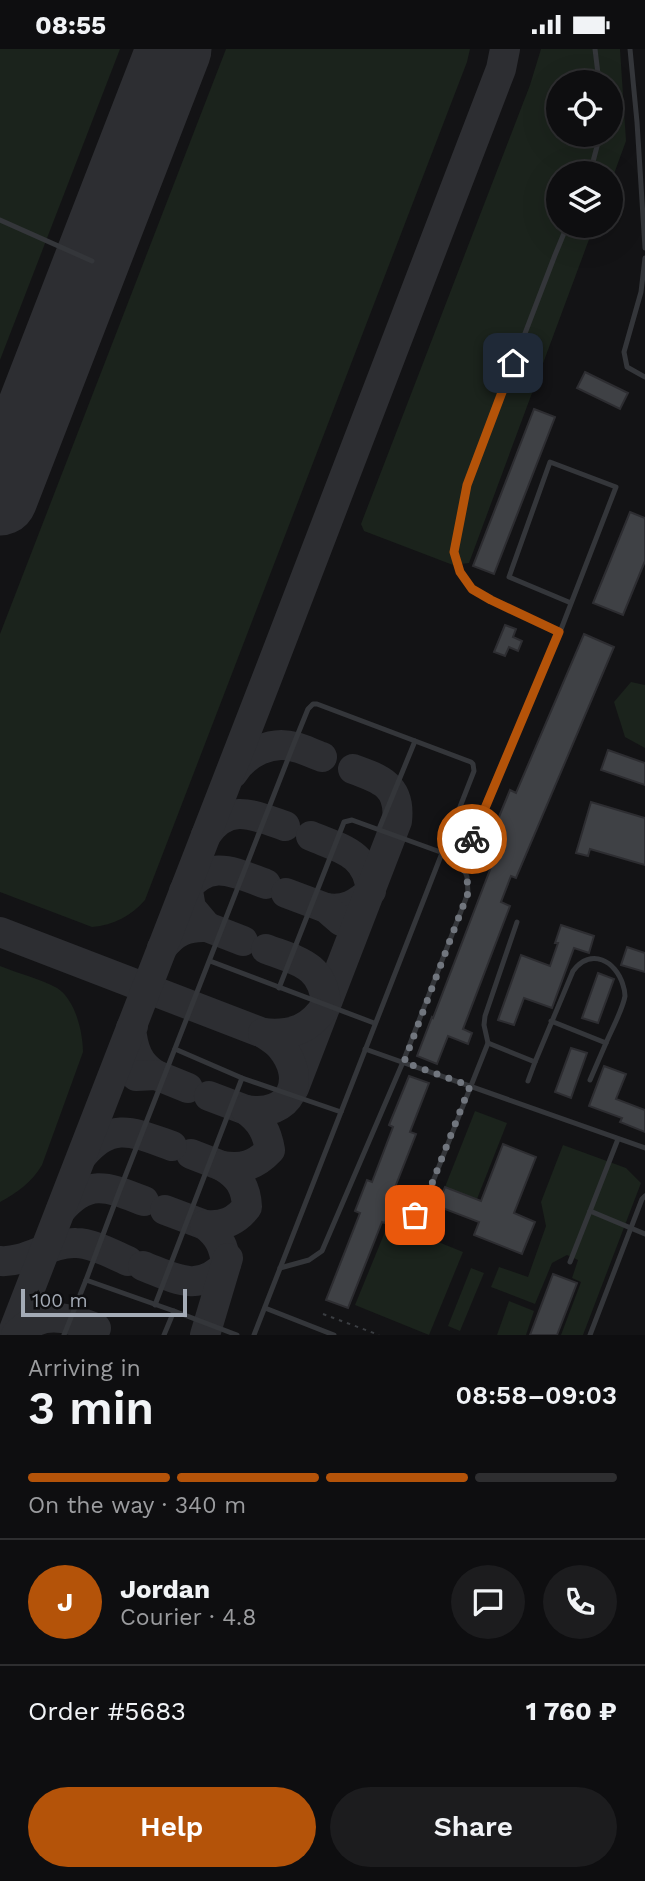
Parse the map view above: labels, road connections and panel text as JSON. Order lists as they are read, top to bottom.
{
  "scale_bar": "100 m",
  "page": {
    "status": "08:55",
    "scale": "100 m",
    "heading": ["3 min", "Arriving in", "08:58–09:03"],
    "panel": [
      "Jordan",
      "Courier · 4.8",
      "Order #5683",
      "1 760 ₽"
    ],
    "bar": "On the way · 340 m",
    "round": "J",
    "buttons": ["Help", "Share"]
  }
}
